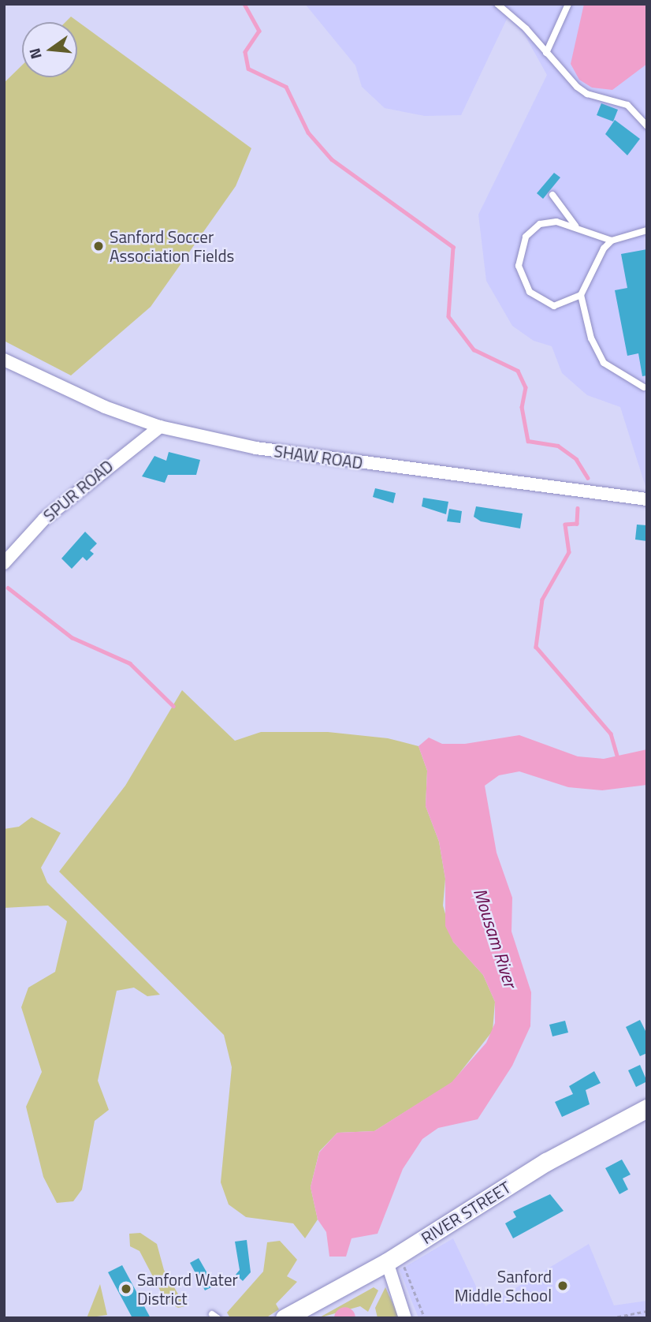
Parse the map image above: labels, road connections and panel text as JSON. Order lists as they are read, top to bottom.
{
  "streets": {
    "street": ["SHAW ROAD", "SPUR ROAD", "RIVER STREET"]
  },
  "crossings": [
    ["SHAW ROAD", "SPUR ROAD"]
  ],
  "water": ["Mousam River"],
  "places": ["Sanford Soccer Association Fields", "Sanford Middle School", "Sanford Water District"],
  "north": "left"
}
